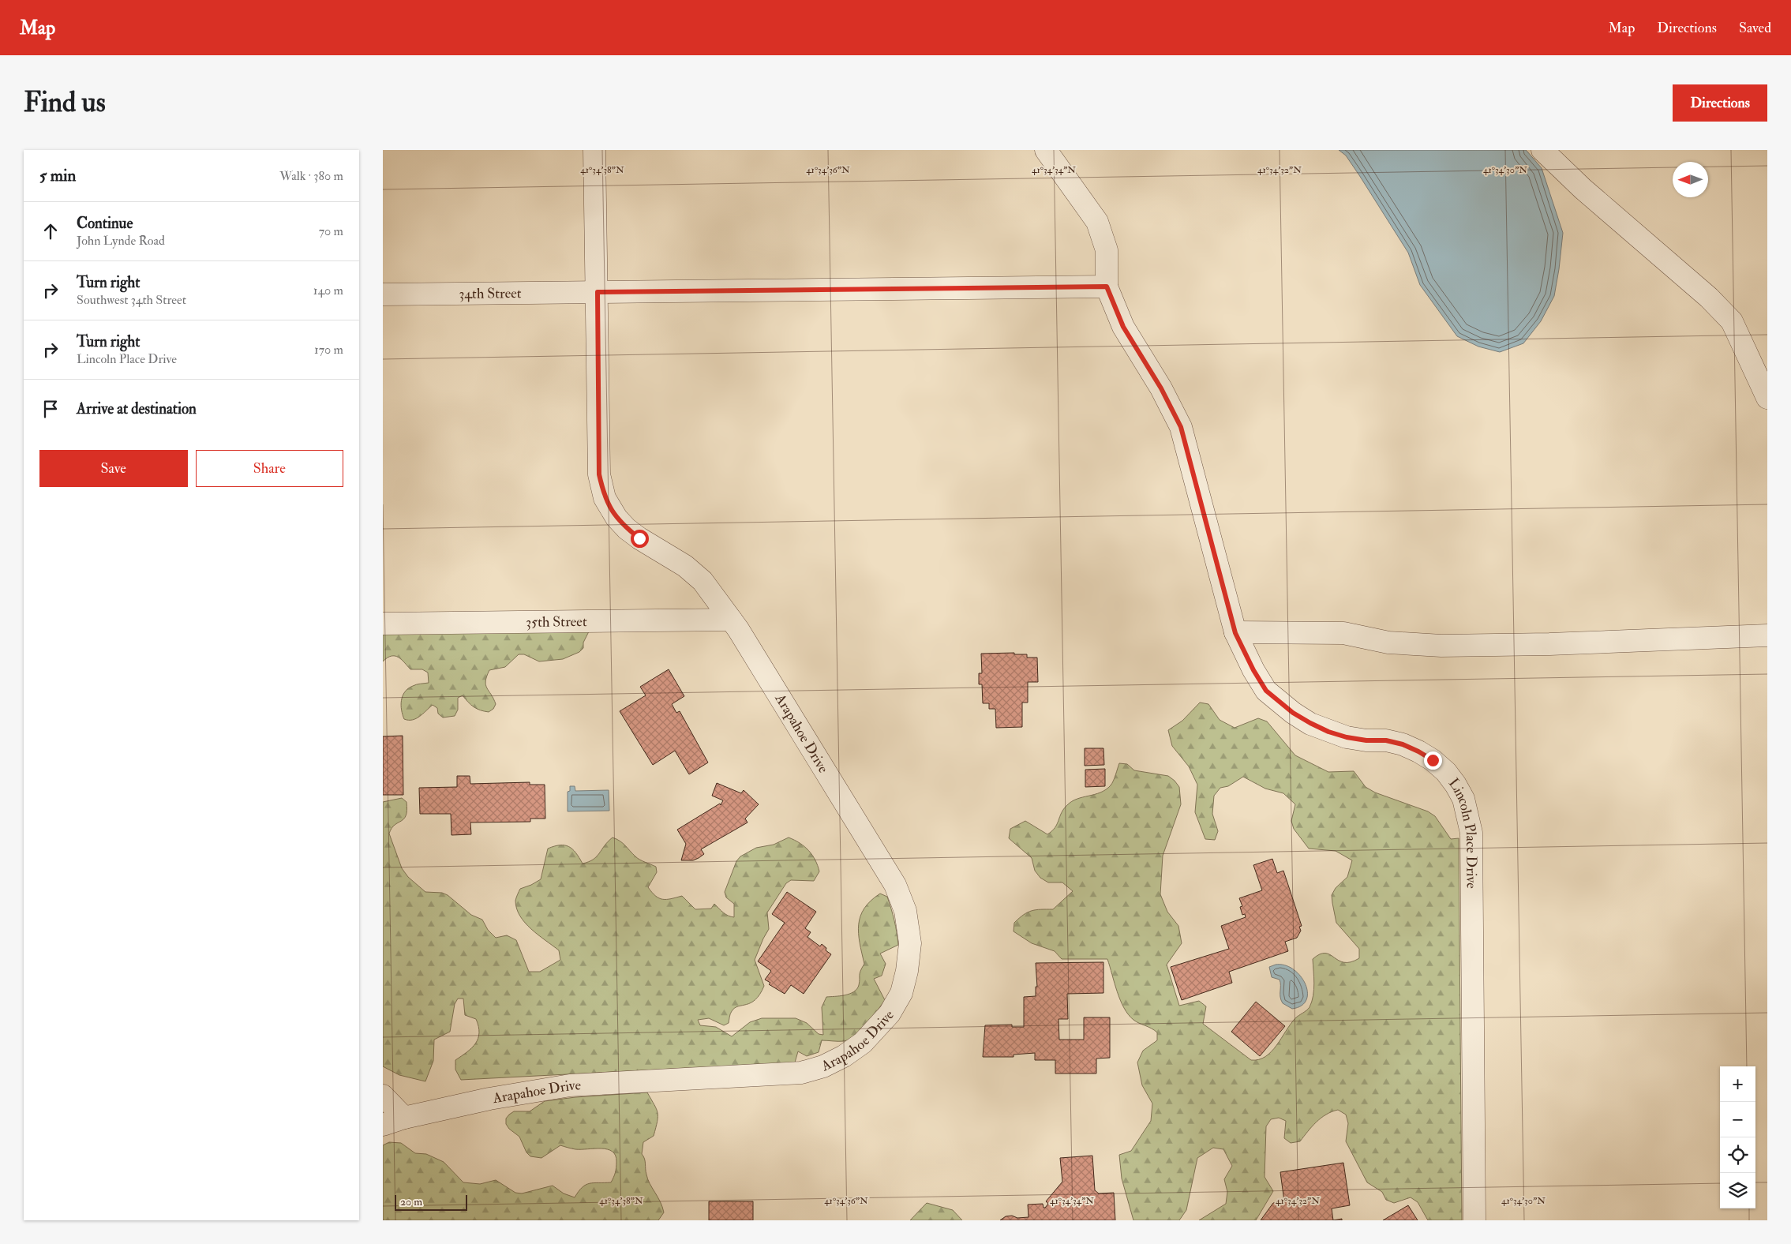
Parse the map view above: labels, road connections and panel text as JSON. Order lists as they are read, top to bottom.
{
  "streets": {
    "street": [
      "34th Street",
      "35th Street",
      "Arapahoe Drive",
      "Lincoln Place Drive"
    ]
  },
  "crossings": [
    ["34th Street", "Arapahoe Drive"],
    ["34th Street", "Lincoln Place Drive"],
    ["35th Street", "Arapahoe Drive"]
  ],
  "scale_bar": "20 m",
  "north": "left",
  "page": {
    "header": "Map",
    "nav": ["Map", "Directions", "Saved"],
    "buttons": [
      "Directions",
      ["Save", "Share"]
    ],
    "title": "Find us",
    "heading": ["5 min", "Walk · 380 m"],
    "list": [
      ["Continue", "John Lynde Road", "70 m"],
      ["Turn right", "Southwest 34th Street", "140 m"],
      ["Turn right", "Lincoln Place Drive", "170 m"],
      "Arrive at destination"
    ],
    "map_buttons": ["+", "−"],
    "scale": "20 m"
  },
  "coordinates": [
    "41°34'38\"N",
    "41°34'36\"N",
    "41°34'34\"N",
    "41°34'32\"N",
    "41°34'30\"N"
  ]
}
